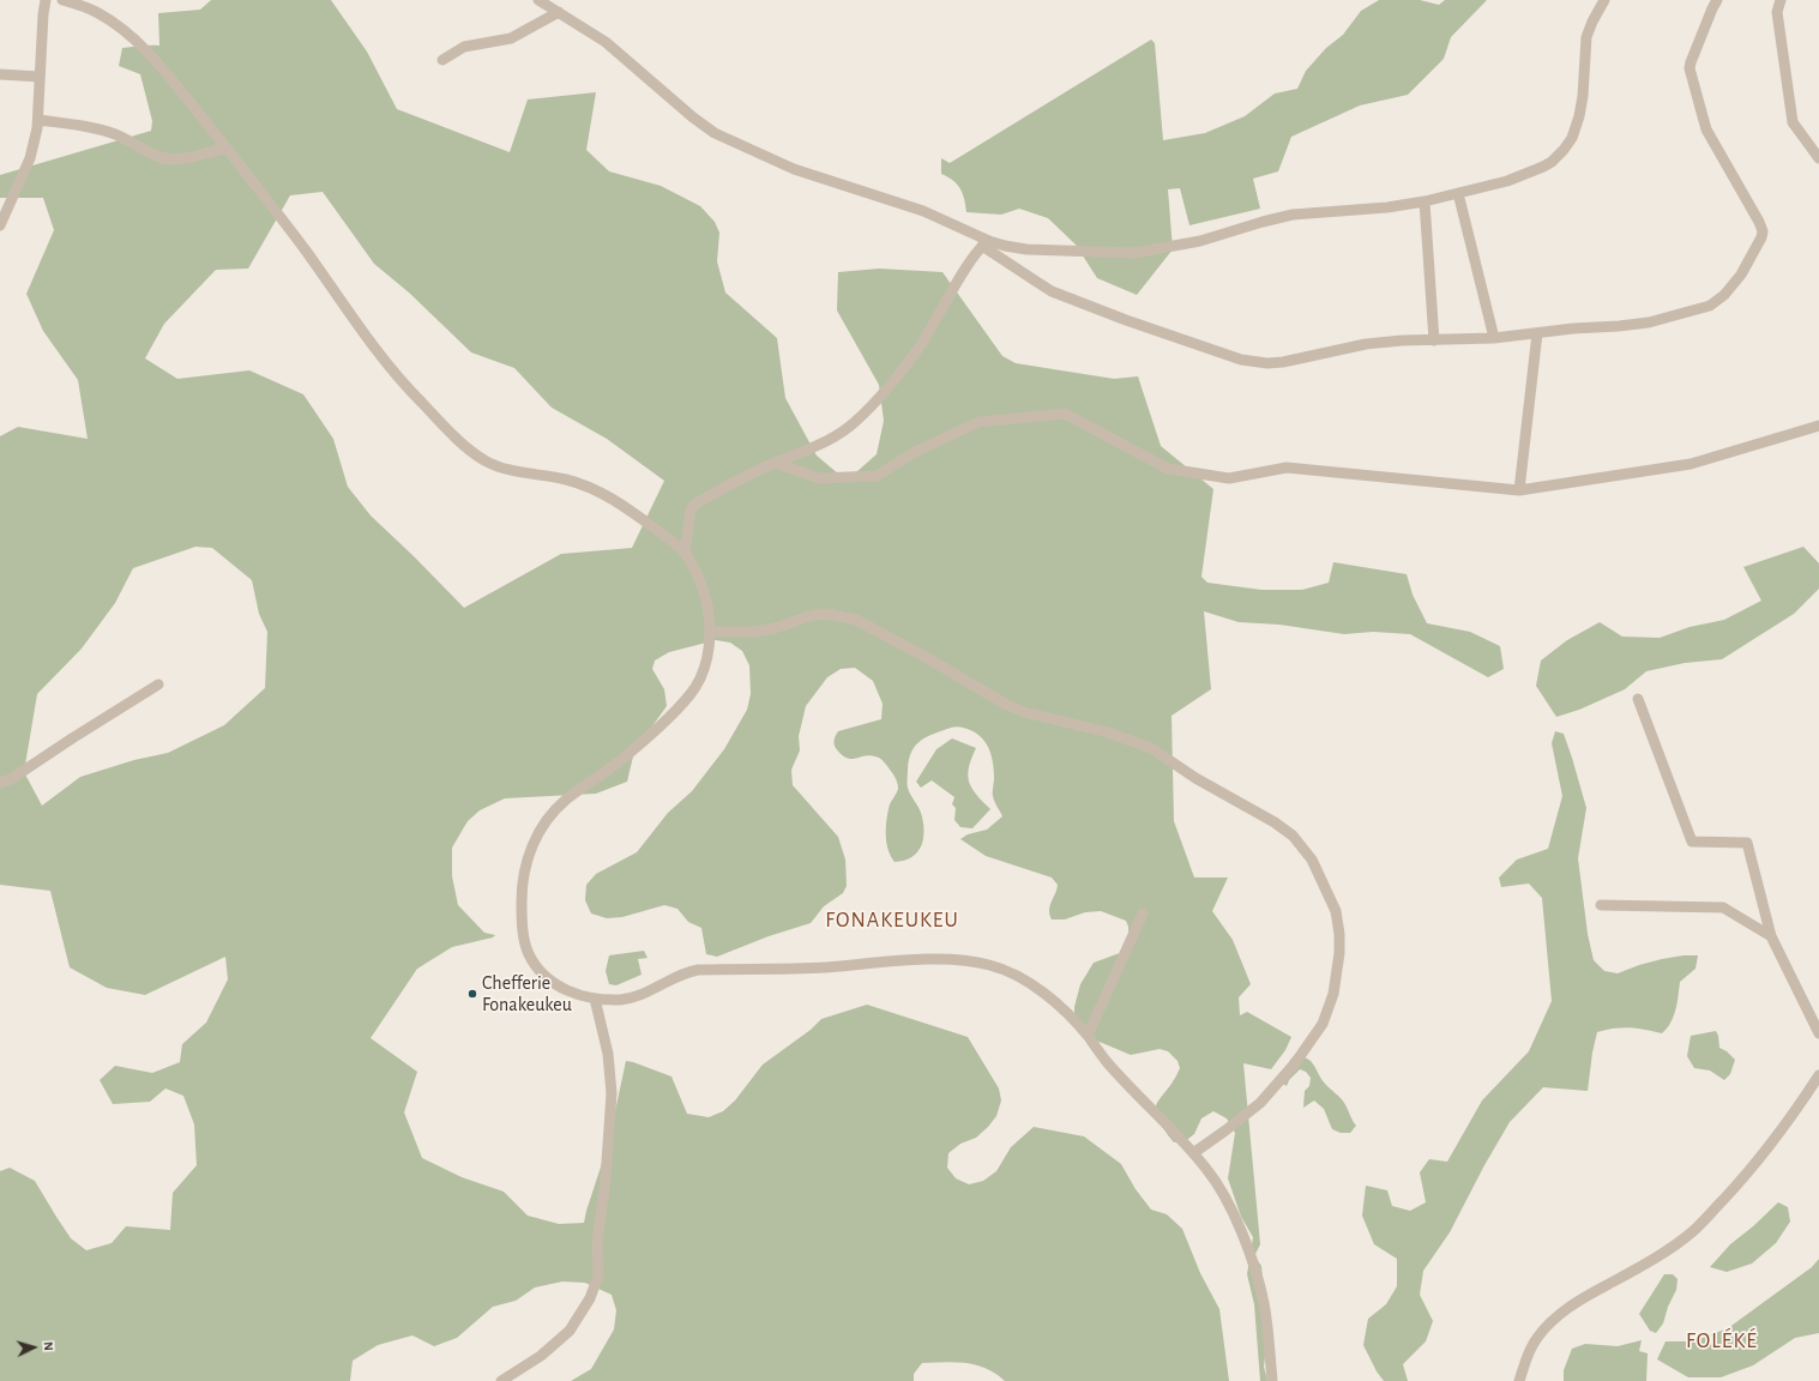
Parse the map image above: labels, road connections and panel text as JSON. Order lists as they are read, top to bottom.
{
  "districts": ["FONAKEUKEU", "FOLÉKÉ"],
  "places": ["Chefferie Fonakeukeu"],
  "north": "right"
}
